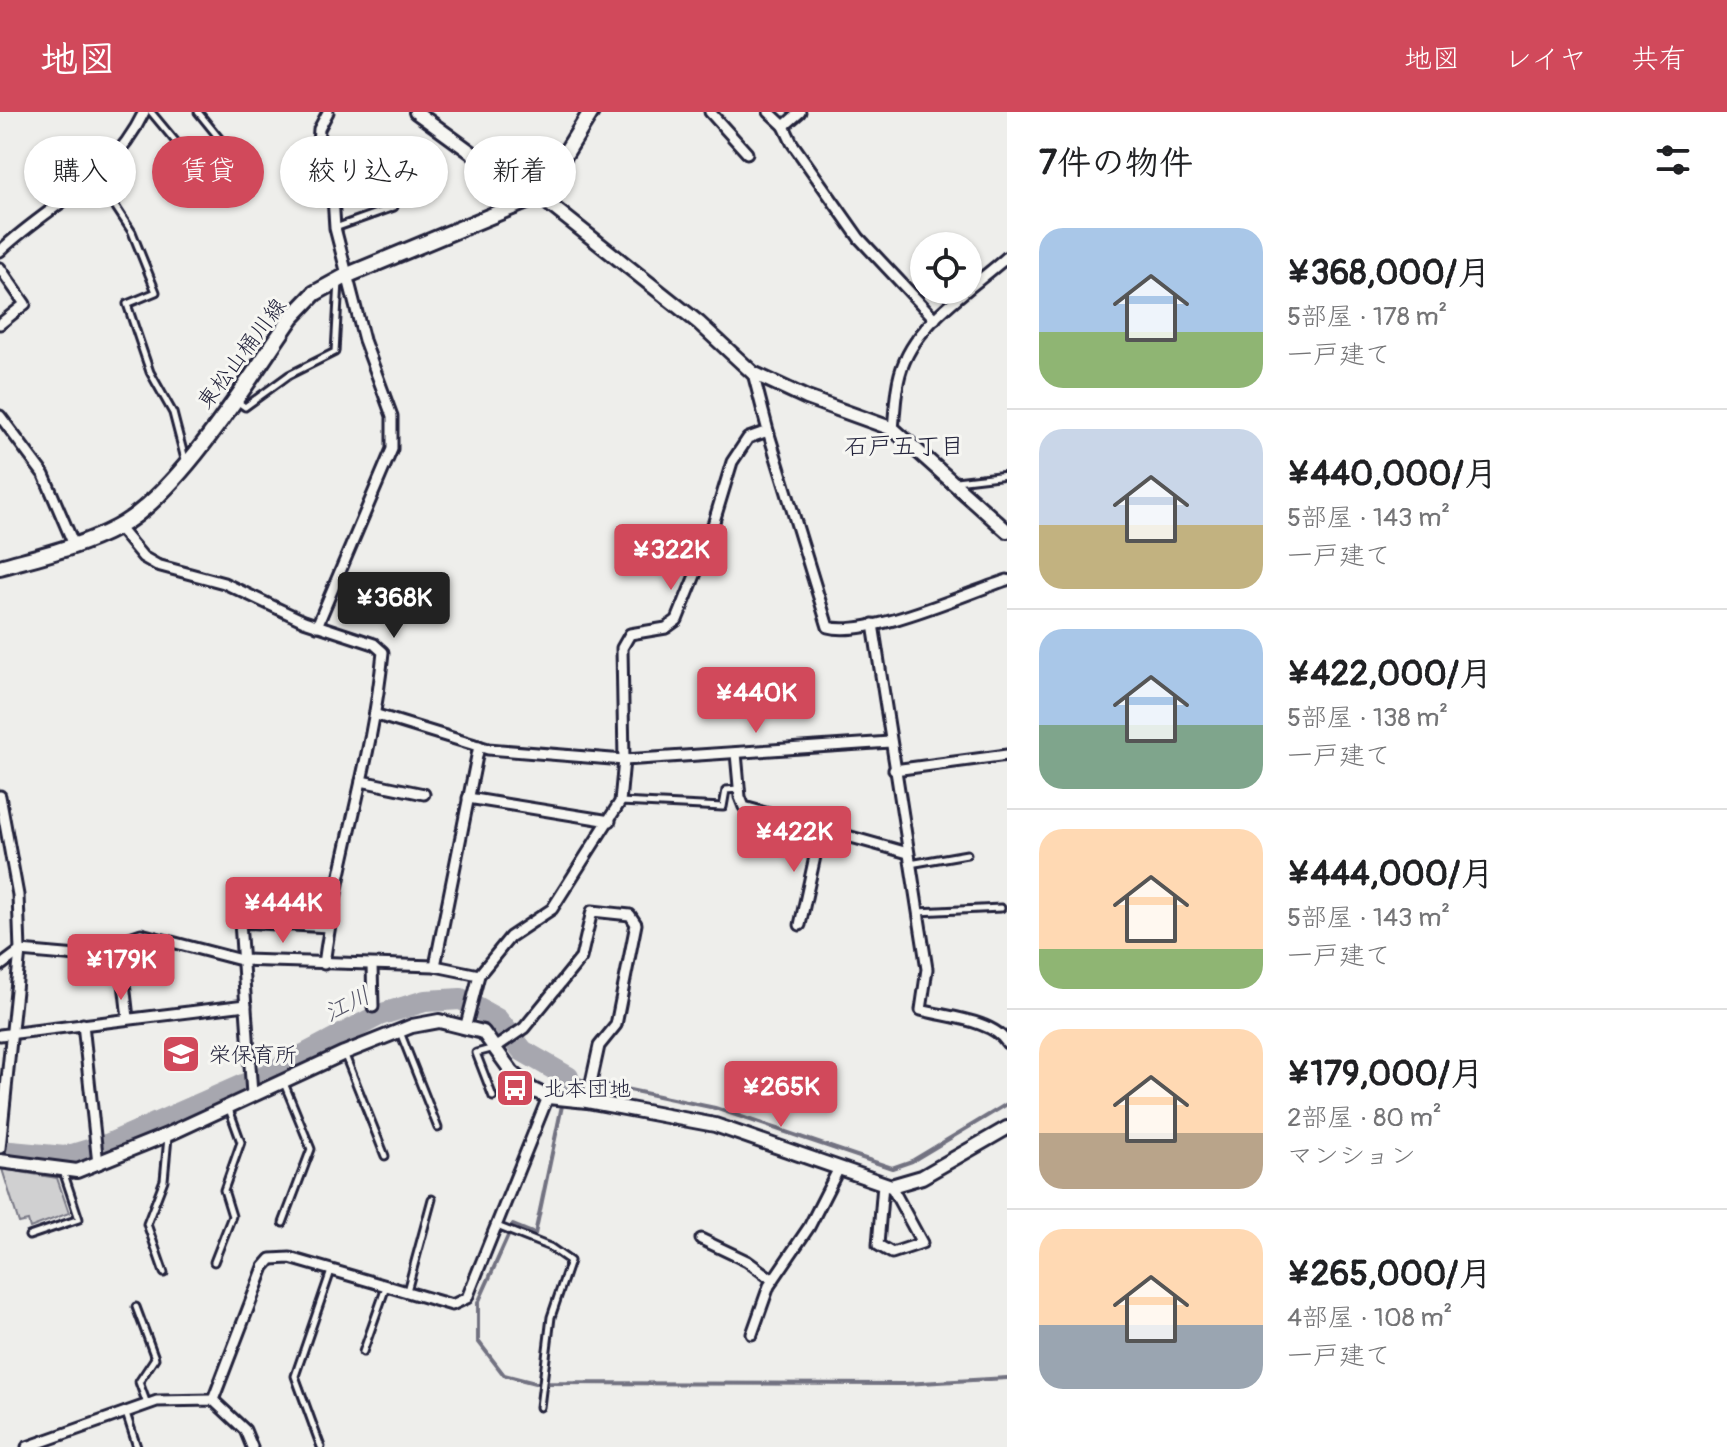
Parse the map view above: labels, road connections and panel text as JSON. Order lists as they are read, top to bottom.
{
  "streets": {
    "main road": ["東松山桶川線"]
  },
  "districts": ["石戸五丁目"],
  "water": ["江川"],
  "places": {
    "school or university": ["栄保育所"],
    "bus stop": ["北本団地"]
  },
  "page": {
    "header": "地図",
    "nav": ["地図", "レイヤ", "共有"],
    "heading": "7件の物件",
    "chip": [
      "購入",
      "賃貸",
      "絞り込み",
      "新着"
    ],
    "list": [
      {
        "name": "¥368,000/月",
        "note": "5部屋 · 178 m² · 一戸建て"
      },
      {
        "name": "¥440,000/月",
        "note": "5部屋 · 143 m² · 一戸建て"
      },
      {
        "name": "¥422,000/月",
        "note": "5部屋 · 138 m² · 一戸建て"
      },
      {
        "name": "¥444,000/月",
        "note": "5部屋 · 143 m² · 一戸建て"
      },
      {
        "name": "¥179,000/月",
        "note": "2部屋 · 80 m² · マンション"
      },
      {
        "name": "¥265,000/月",
        "note": "4部屋 · 108 m² · 一戸建て"
      }
    ],
    "price": [
      "¥322K",
      "¥368K",
      "¥440K",
      "¥422K",
      "¥444K",
      "¥179K",
      "¥265K"
    ]
  }
}
